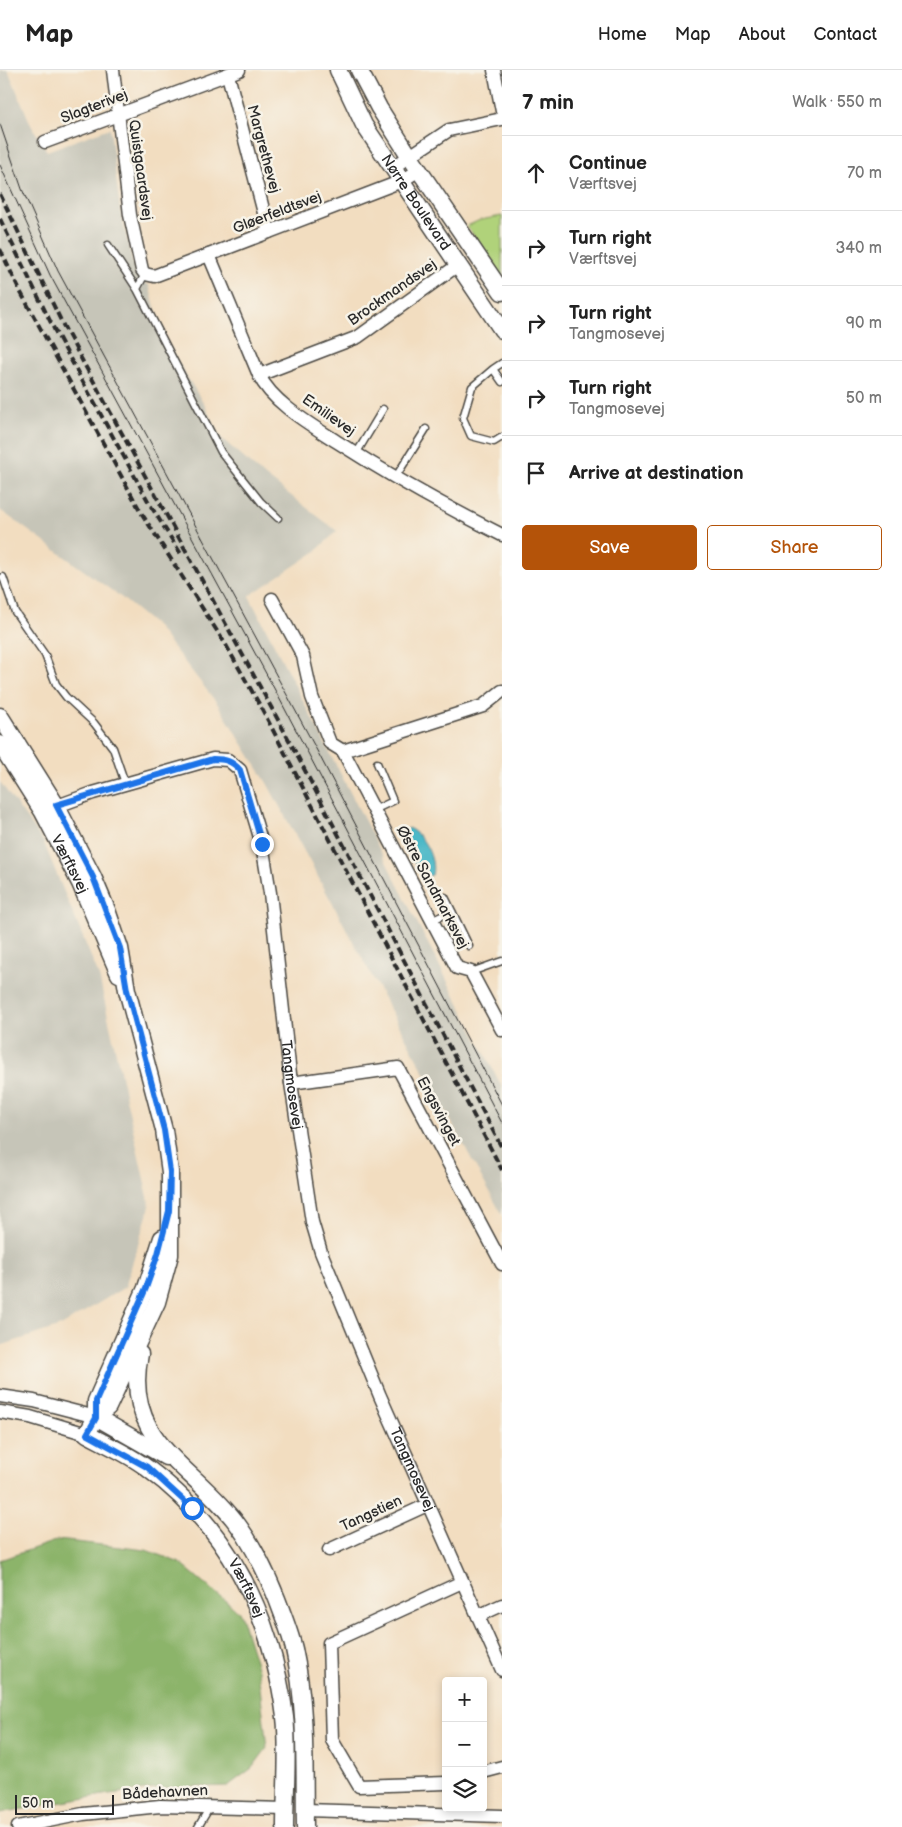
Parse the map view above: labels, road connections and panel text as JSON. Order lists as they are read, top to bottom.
{
  "streets": {
    "street": [
      "Slagterivej",
      "Margrethevej",
      "Quistgaardsvej",
      "Nørre Boulevard",
      "Gløerfeldtsvej",
      "Brockmandsvej",
      "Emilievej",
      "Værftsvej",
      "Østre Sandmarksvej",
      "Tangmosevej",
      "Engsvinget",
      "Tangstien",
      "Bådehavnen"
    ]
  },
  "crossings": [
    ["Slagterivej", "Margrethevej"],
    ["Slagterivej", "Quistgaardsvej"],
    ["Margrethevej", "Gløerfeldtsvej"],
    ["Quistgaardsvej", "Gløerfeldtsvej"],
    ["Nørre Boulevard", "Gløerfeldtsvej"],
    ["Nørre Boulevard", "Brockmandsvej"],
    ["Gløerfeldtsvej", "Emilievej"],
    ["Brockmandsvej", "Emilievej"],
    ["Værftsvej", "Tangmosevej"],
    ["Værftsvej", "Bådehavnen"],
    ["Tangmosevej", "Engsvinget"],
    ["Tangmosevej", "Tangstien"]
  ],
  "scale_bar": "50 m",
  "page": {
    "header": "Map",
    "nav": [
      "Home",
      "Map",
      "About",
      "Contact"
    ],
    "heading": ["7 min", "Walk · 550 m"],
    "list": [
      ["Continue", "Værftsvej", "70 m"],
      ["Turn right", "Værftsvej", "340 m"],
      ["Turn right", "Tangmosevej", "90 m"],
      ["Turn right", "Tangmosevej", "50 m"],
      "Arrive at destination"
    ],
    "buttons": ["Save", "Share"],
    "map_buttons": ["+", "−"],
    "scale": "50 m"
  }
}
